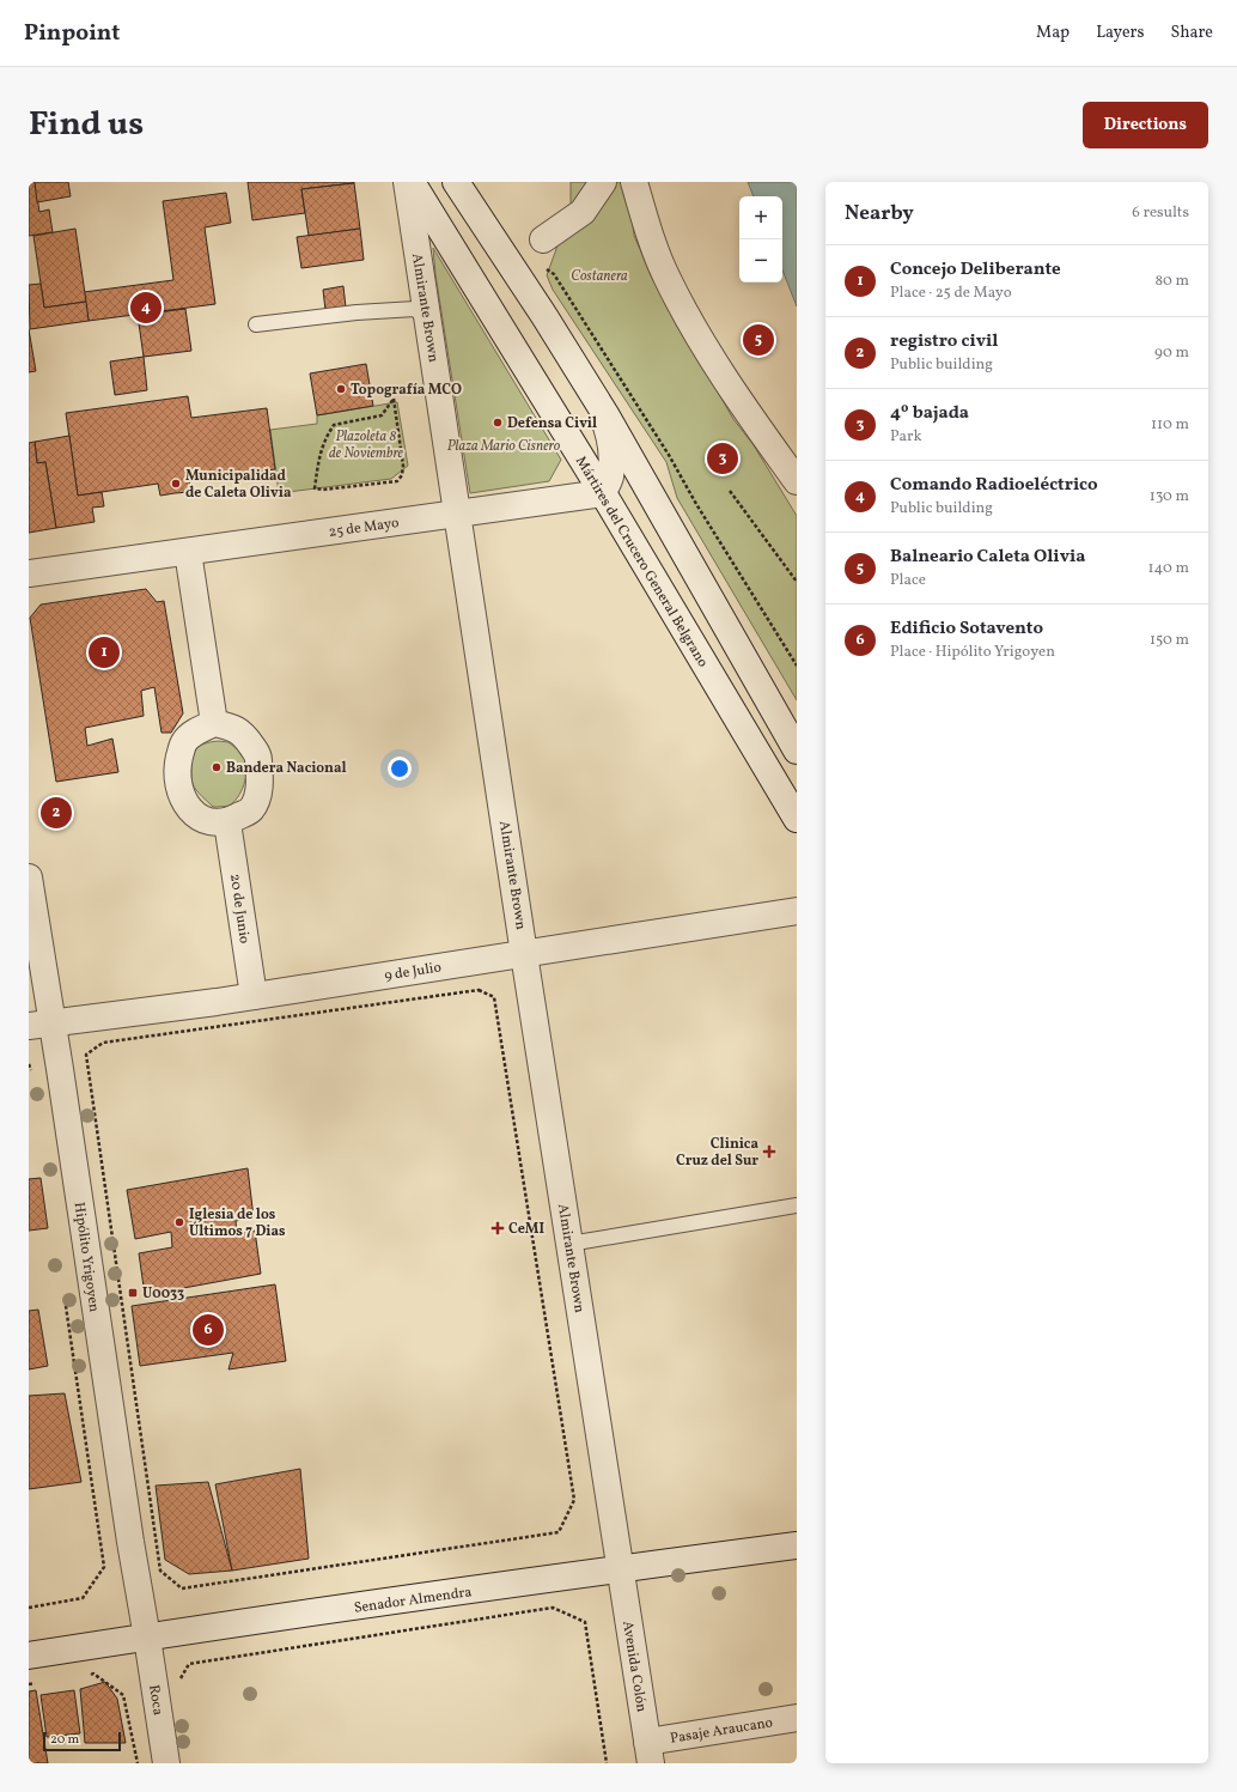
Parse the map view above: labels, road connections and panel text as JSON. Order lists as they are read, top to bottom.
{
  "streets": {
    "street": [
      "Almirante Brown",
      "25 de Mayo",
      "Mártires del Crucero General Belgrano",
      "20 de Junio",
      "9 de Julio",
      "Hipólito Yrigoyen",
      "Senador Almendra",
      "Avenida Colón",
      "Roca",
      "Pasaje Araucano"
    ]
  },
  "crossings": [
    ["Almirante Brown", "25 de Mayo"],
    ["Almirante Brown", "9 de Julio"],
    ["Almirante Brown", "Senador Almendra"],
    ["Almirante Brown", "Avenida Colón"],
    ["25 de Mayo", "Mártires del Crucero General Belgrano"],
    ["20 de Junio", "9 de Julio"],
    ["9 de Julio", "Hipólito Yrigoyen"],
    ["Hipólito Yrigoyen", "Senador Almendra"],
    ["Hipólito Yrigoyen", "Roca"],
    ["Senador Almendra", "Avenida Colón"],
    ["Senador Almendra", "Roca"],
    ["Avenida Colón", "Pasaje Araucano"]
  ],
  "parks": ["Costanera", "Plazoleta 8 de Noviembre", "Plaza Mario Cisnero"],
  "places": {
    "other": [
      "Topografía MCO",
      "Defensa Civil",
      "Municipalidad de Caleta Olivia",
      "Bandera Nacional",
      "Iglesia de los Últimos 7 Dias"
    ],
    "health": ["Clinica Cruz del Sur", "CeMI"],
    "transit": ["U0033"]
  },
  "scale_bar": "20 m",
  "page": {
    "header": "Pinpoint",
    "nav": ["Map", "Layers", "Share"],
    "title": "Find us",
    "buttons": "Directions",
    "heading": ["Nearby", "6 results"],
    "map_buttons": ["+", "−"],
    "list": [
      {
        "mark": "1",
        "name": "Concejo Deliberante",
        "note": "Place · 25 de Mayo",
        "value": "80 m"
      },
      {
        "mark": "2",
        "name": "registro civil",
        "note": "Public building",
        "value": "90 m"
      },
      {
        "mark": "3",
        "name": "4º bajada",
        "note": "Park",
        "value": "110 m"
      },
      {
        "mark": "4",
        "name": "Comando Radioeléctrico",
        "note": "Public building",
        "value": "130 m"
      },
      {
        "mark": "5",
        "name": "Balneario Caleta Olivia",
        "note": "Place",
        "value": "140 m"
      },
      {
        "mark": "6",
        "name": "Edificio Sotavento",
        "note": "Place · Hipólito Yrigoyen",
        "value": "150 m"
      }
    ],
    "pins": [
      "4",
      "5",
      "3",
      "1",
      "2",
      "6"
    ],
    "scale": "20 m"
  }
}
